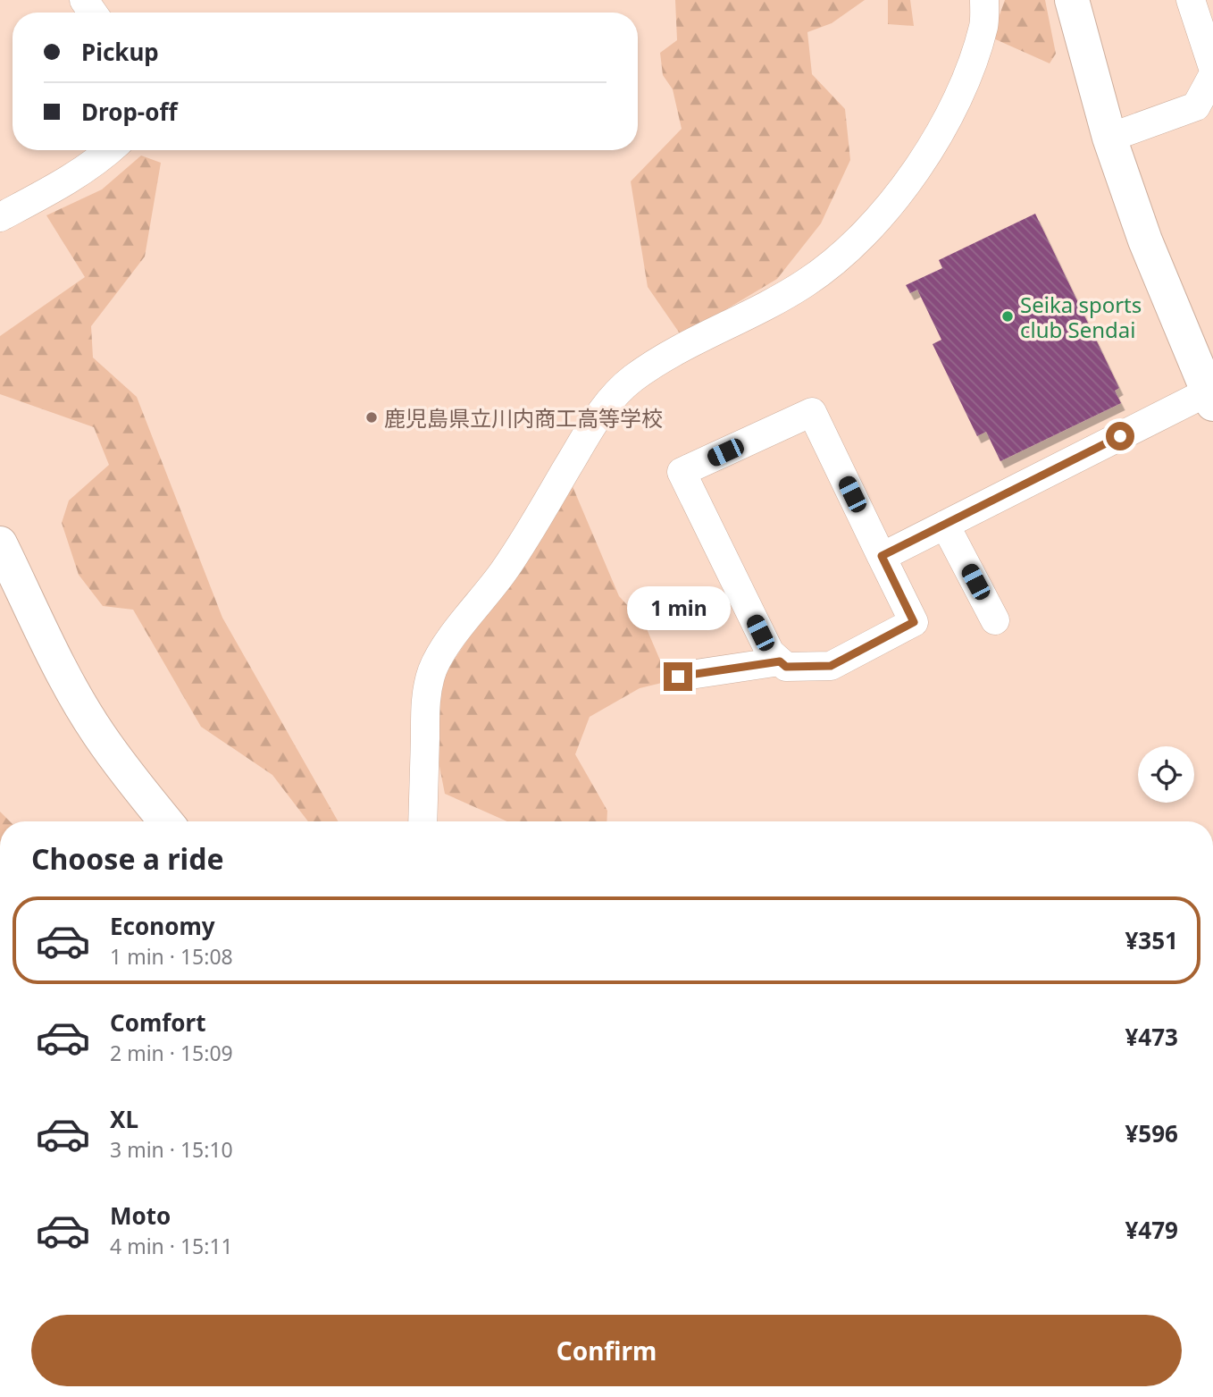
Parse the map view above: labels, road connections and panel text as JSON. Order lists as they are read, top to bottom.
{
  "places": ["Seika sports club Sendai", "鹿児島県立川内商工高等学校"],
  "page": {
    "banner": ["Pickup", "Drop-off"],
    "bubble": "1 min",
    "heading": "Choose a ride",
    "list": [
      {
        "name": "Economy",
        "note": "1 min · 15:08",
        "value": "¥351"
      },
      {
        "name": "Comfort",
        "note": "2 min · 15:09",
        "value": "¥473"
      },
      {
        "name": "XL",
        "note": "3 min · 15:10",
        "value": "¥596"
      },
      {
        "name": "Moto",
        "note": "4 min · 15:11",
        "value": "¥479"
      }
    ],
    "buttons": "Confirm"
  }
}
